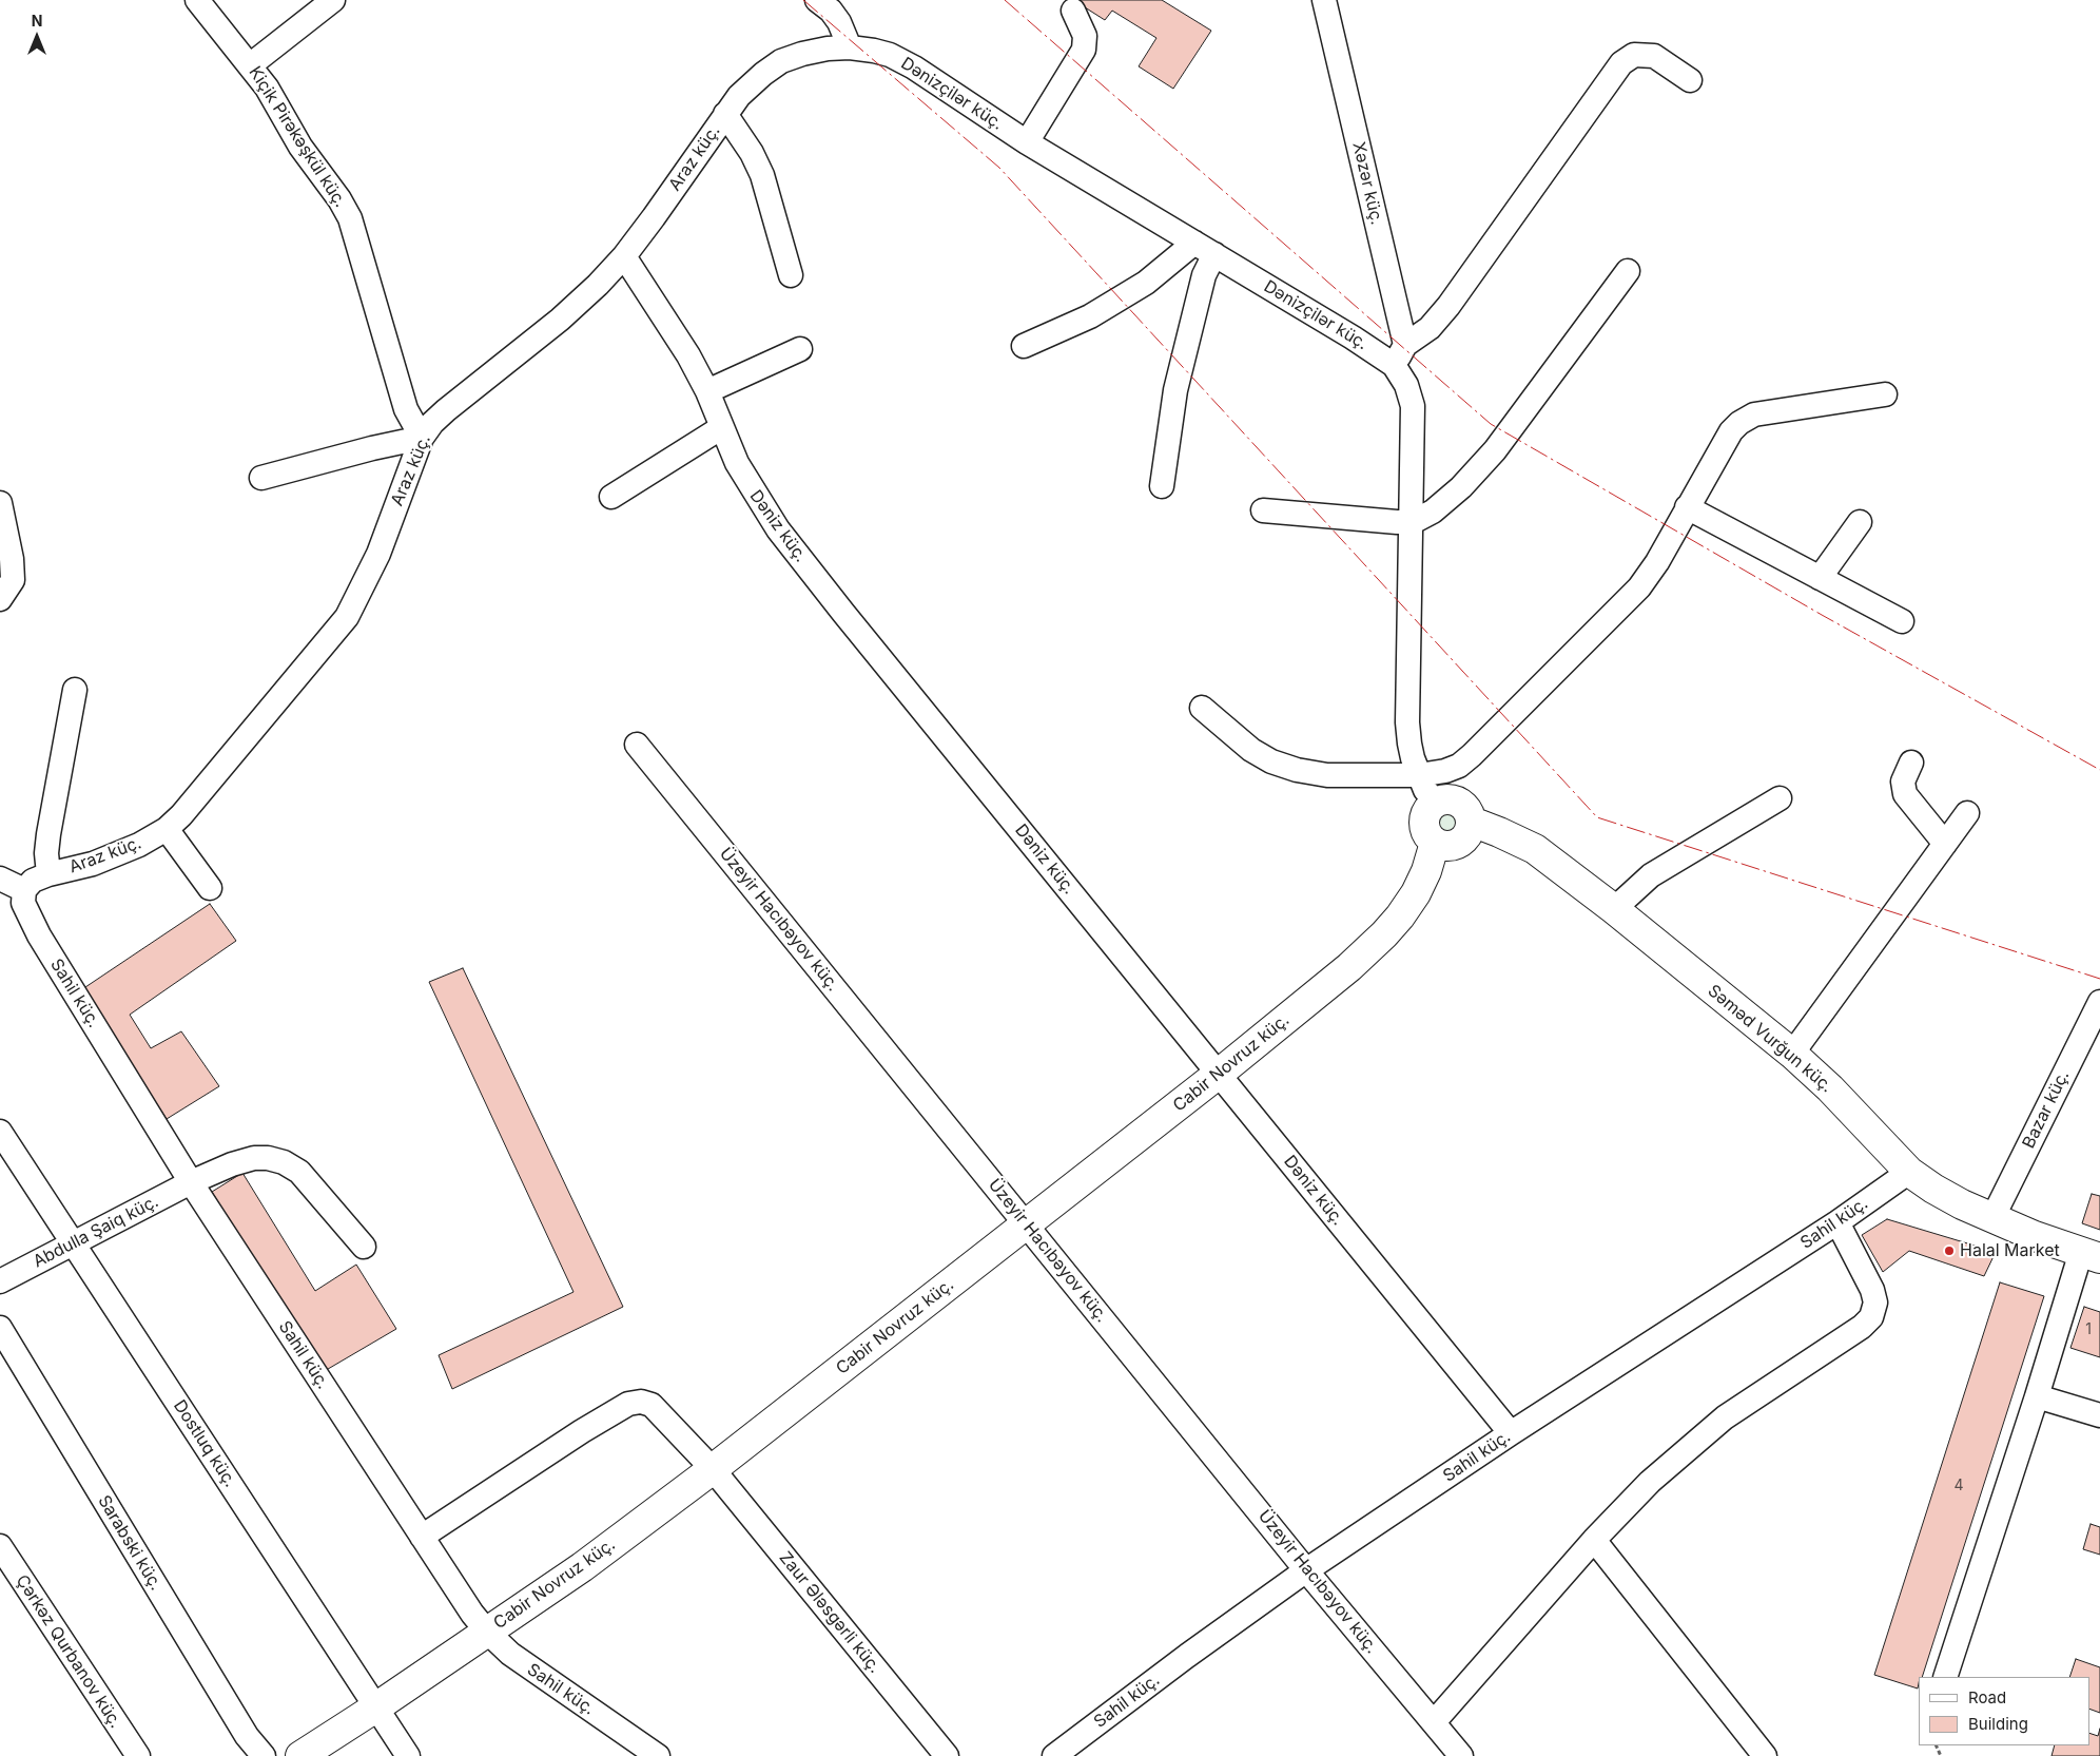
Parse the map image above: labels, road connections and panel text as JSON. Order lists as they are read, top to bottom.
{
  "streets": {
    "main road": ["Səməd Vurğun küç.", "Cabir Novruz küç."],
    "street": [
      "Dәnizçilәr küç.",
      "Kiçik Pirəkəşkül küç.",
      "Araz küç.",
      "Xəzər küç.",
      "Dәniz küç.",
      "Üzeyir Hacıbəyov küç.",
      "Sahil küç.",
      "Bazar küç.",
      "Abdulla Şaiq küç.",
      "Dostluq küç.",
      "Sarabski küç.",
      "Zaur Ələsgərli küç.",
      "Çərkəz Qurbanov küç."
    ]
  },
  "crossings": [
    ["Dәnizçilәr küç.", "Araz küç."],
    ["Dәnizçilәr küç.", "Xəzər küç."],
    ["Dәnizçilәr küç.", "Səməd Vurğun küç."],
    ["Dәnizçilәr küç.", "Cabir Novruz küç."],
    ["Kiçik Pirəkəşkül küç.", "Araz küç."],
    ["Araz küç.", "Dәniz küç."],
    ["Araz küç.", "Sahil küç."],
    ["Dәniz küç.", "Sahil küç."],
    ["Dәniz küç.", "Cabir Novruz küç."],
    ["Üzeyir Hacıbəyov küç.", "Sahil küç."],
    ["Üzeyir Hacıbəyov küç.", "Cabir Novruz küç."],
    ["Sahil küç.", "Səməd Vurğun küç."],
    ["Sahil küç.", "Cabir Novruz küç."],
    ["Sahil küç.", "Abdulla Şaiq küç."],
    ["Sahil küç.", "Zaur Ələsgərli küç."],
    ["Səməd Vurğun küç.", "Cabir Novruz küç."],
    ["Səməd Vurğun küç.", "Bazar küç."],
    ["Cabir Novruz küç.", "Dostluq küç."],
    ["Cabir Novruz küç.", "Zaur Ələsgərli küç."],
    ["Abdulla Şaiq küç.", "Dostluq küç."]
  ],
  "places": ["Halal Market"],
  "house_numbers": ["1", "4"],
  "legend": ["Road", "Building"],
  "north": "top"
}
